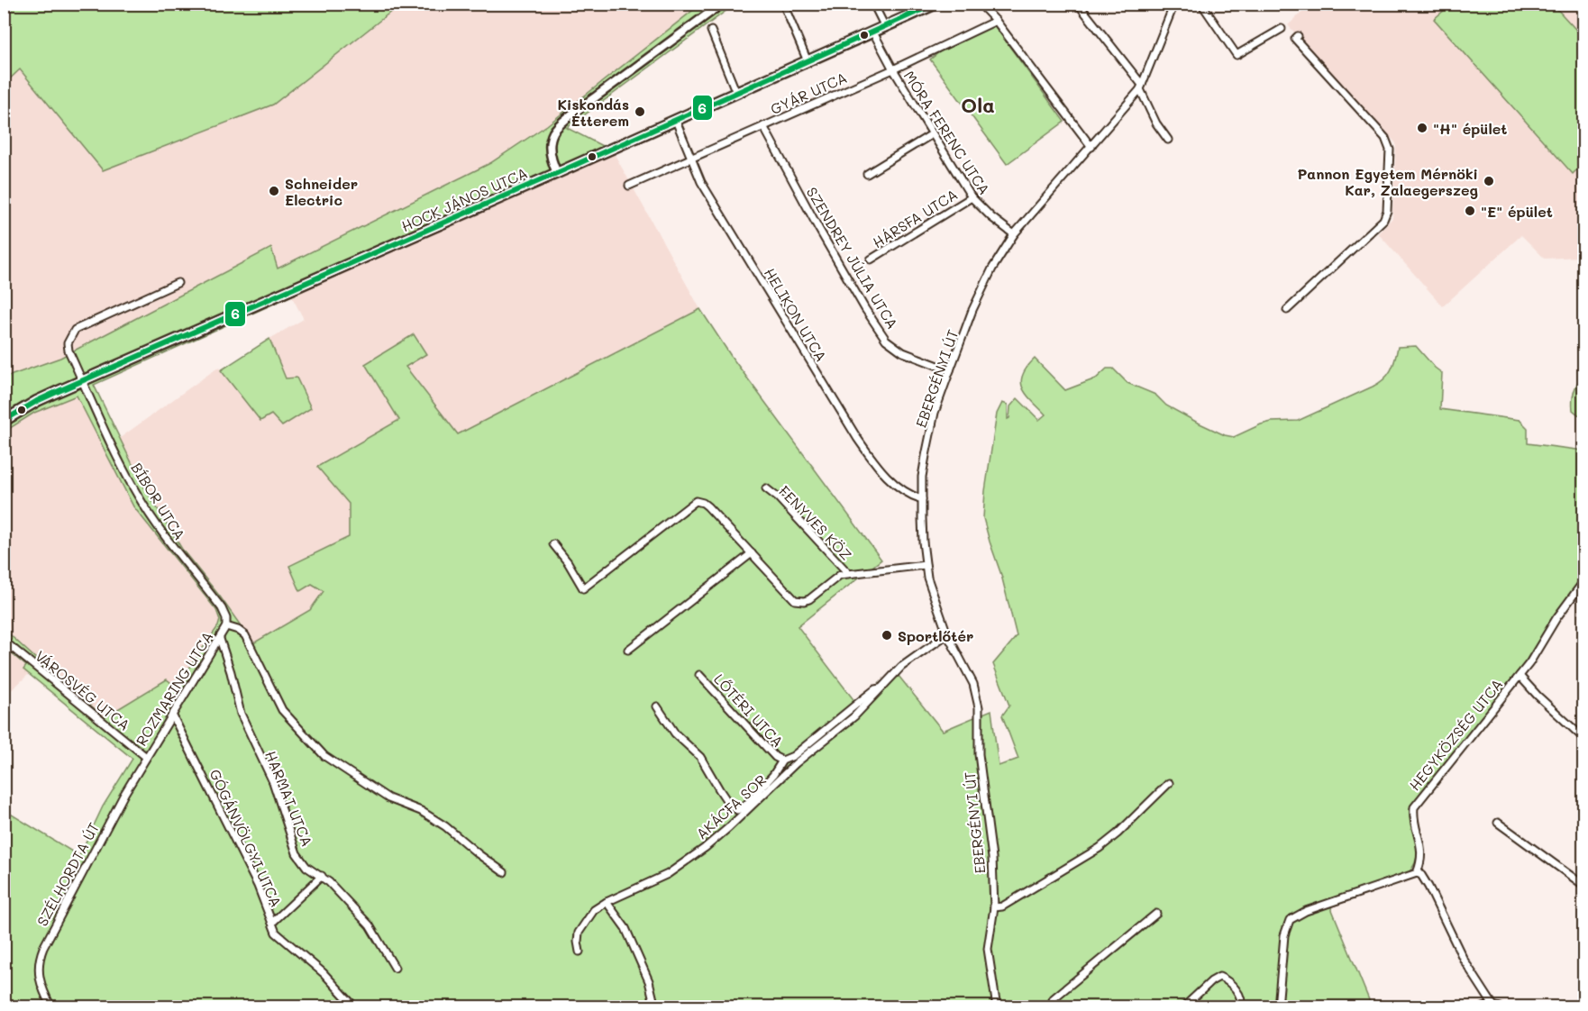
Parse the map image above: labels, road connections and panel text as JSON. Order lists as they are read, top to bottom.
{
  "streets": {
    "main road": ["HOCK JÁNOS UTCA"],
    "street": [
      "GYÁR UTCA",
      "MÓRA FERENC UTCA",
      "HÁRSFA UTCA",
      "SZENDREY JÚLIA UTCA",
      "HELIKON UTCA",
      "EBERGÉNYI ÚT",
      "BÍBOR UTCA",
      "FENYVES KÖZ",
      "ROZMARING UTCA",
      "VÁROSVÉG UTCA",
      "LŐTÉRI UTCA",
      "HEGYKÖZSÉG UTCA",
      "HARMAT UTCA",
      "AKÁCFA SOR",
      "GÓGÁNVÖLGYI UTCA",
      "SZÉLHORDTA ÚT"
    ]
  },
  "crossings": [
    ["GYÁR UTCA", "MÓRA FERENC UTCA"],
    ["GYÁR UTCA", "SZENDREY JÚLIA UTCA"],
    ["GYÁR UTCA", "HELIKON UTCA"],
    ["MÓRA FERENC UTCA", "HOCK JÁNOS UTCA"],
    ["MÓRA FERENC UTCA", "HÁRSFA UTCA"],
    ["MÓRA FERENC UTCA", "EBERGÉNYI ÚT"],
    ["HOCK JÁNOS UTCA", "HELIKON UTCA"],
    ["HOCK JÁNOS UTCA", "BÍBOR UTCA"],
    ["SZENDREY JÚLIA UTCA", "EBERGÉNYI ÚT"],
    ["HELIKON UTCA", "EBERGÉNYI ÚT"],
    ["EBERGÉNYI ÚT", "AKÁCFA SOR"],
    ["BÍBOR UTCA", "ROZMARING UTCA"],
    ["ROZMARING UTCA", "VÁROSVÉG UTCA"],
    ["ROZMARING UTCA", "HARMAT UTCA"],
    ["ROZMARING UTCA", "GÓGÁNVÖLGYI UTCA"],
    ["ROZMARING UTCA", "SZÉLHORDTA ÚT"],
    ["VÁROSVÉG UTCA", "SZÉLHORDTA ÚT"]
  ],
  "districts": ["Ola"],
  "places": [
    "Kiskondás Étterem",
    "\"H\" épület",
    "Pannon Egyetem Mérnöki Kar, Zalaegerszeg",
    "Schneider Electric",
    "\"E\" épület",
    "Sportlőtér"
  ],
  "lines": ["transit line 6"]
}
